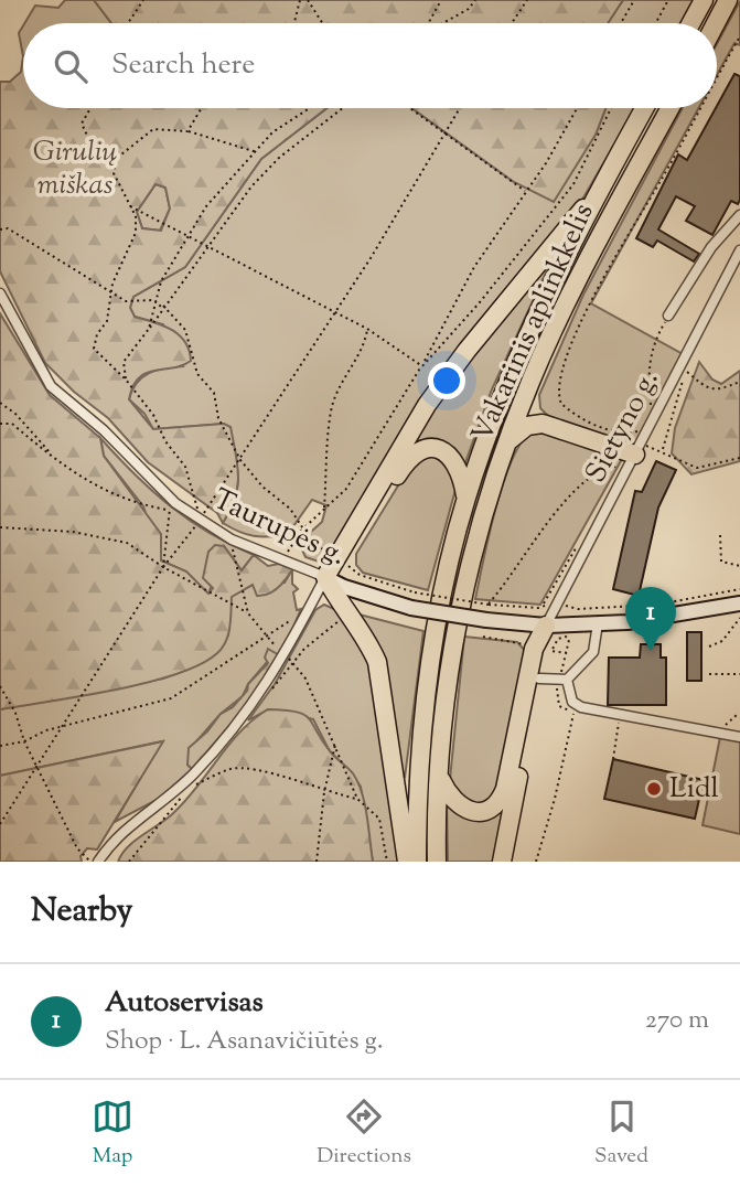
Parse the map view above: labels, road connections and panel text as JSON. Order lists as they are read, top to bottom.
{
  "streets": {
    "highway": ["Vakarinis aplinkkelis"],
    "main road": ["Taurupės g."],
    "street": ["Sietyno g."]
  },
  "crossings": [
    ["Sietyno g.", "Taurupės g."]
  ],
  "parks": ["Girulių miškas"],
  "places": ["Lidl"],
  "page": {
    "search": "Search here",
    "pins": "1",
    "heading": "Nearby",
    "list": [
      {
        "mark": "1",
        "name": "Autoservisas",
        "note": "Shop · L. Asanavičiūtės g.",
        "value": "270 m"
      }
    ],
    "nav": ["Map", "Directions", "Saved"]
  }
}
